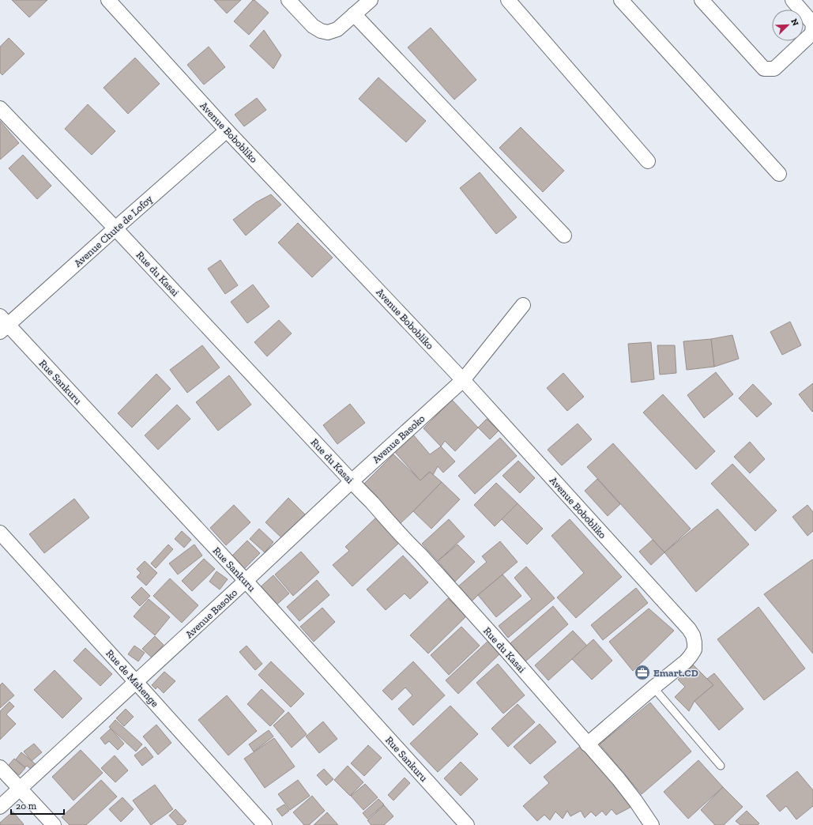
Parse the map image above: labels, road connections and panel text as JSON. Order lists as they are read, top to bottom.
{
  "streets": {
    "street": [
      "Avenue Bobobliko",
      "Avenue Chute de Lofoy",
      "Rue du Kasai",
      "Rue Sankuru",
      "Avenue Basoko",
      "Rue de Mahenge"
    ]
  },
  "crossings": [
    ["Avenue Bobobliko", "Avenue Chute de Lofoy"],
    ["Avenue Bobobliko", "Avenue Basoko"],
    ["Avenue Chute de Lofoy", "Rue du Kasai"],
    ["Avenue Chute de Lofoy", "Rue Sankuru"],
    ["Rue du Kasai", "Avenue Basoko"],
    ["Rue Sankuru", "Avenue Basoko"],
    ["Avenue Basoko", "Rue de Mahenge"]
  ],
  "places": {
    "office": ["Emart.CD"]
  },
  "scale_bar": "20 m",
  "north": "top right"
}
